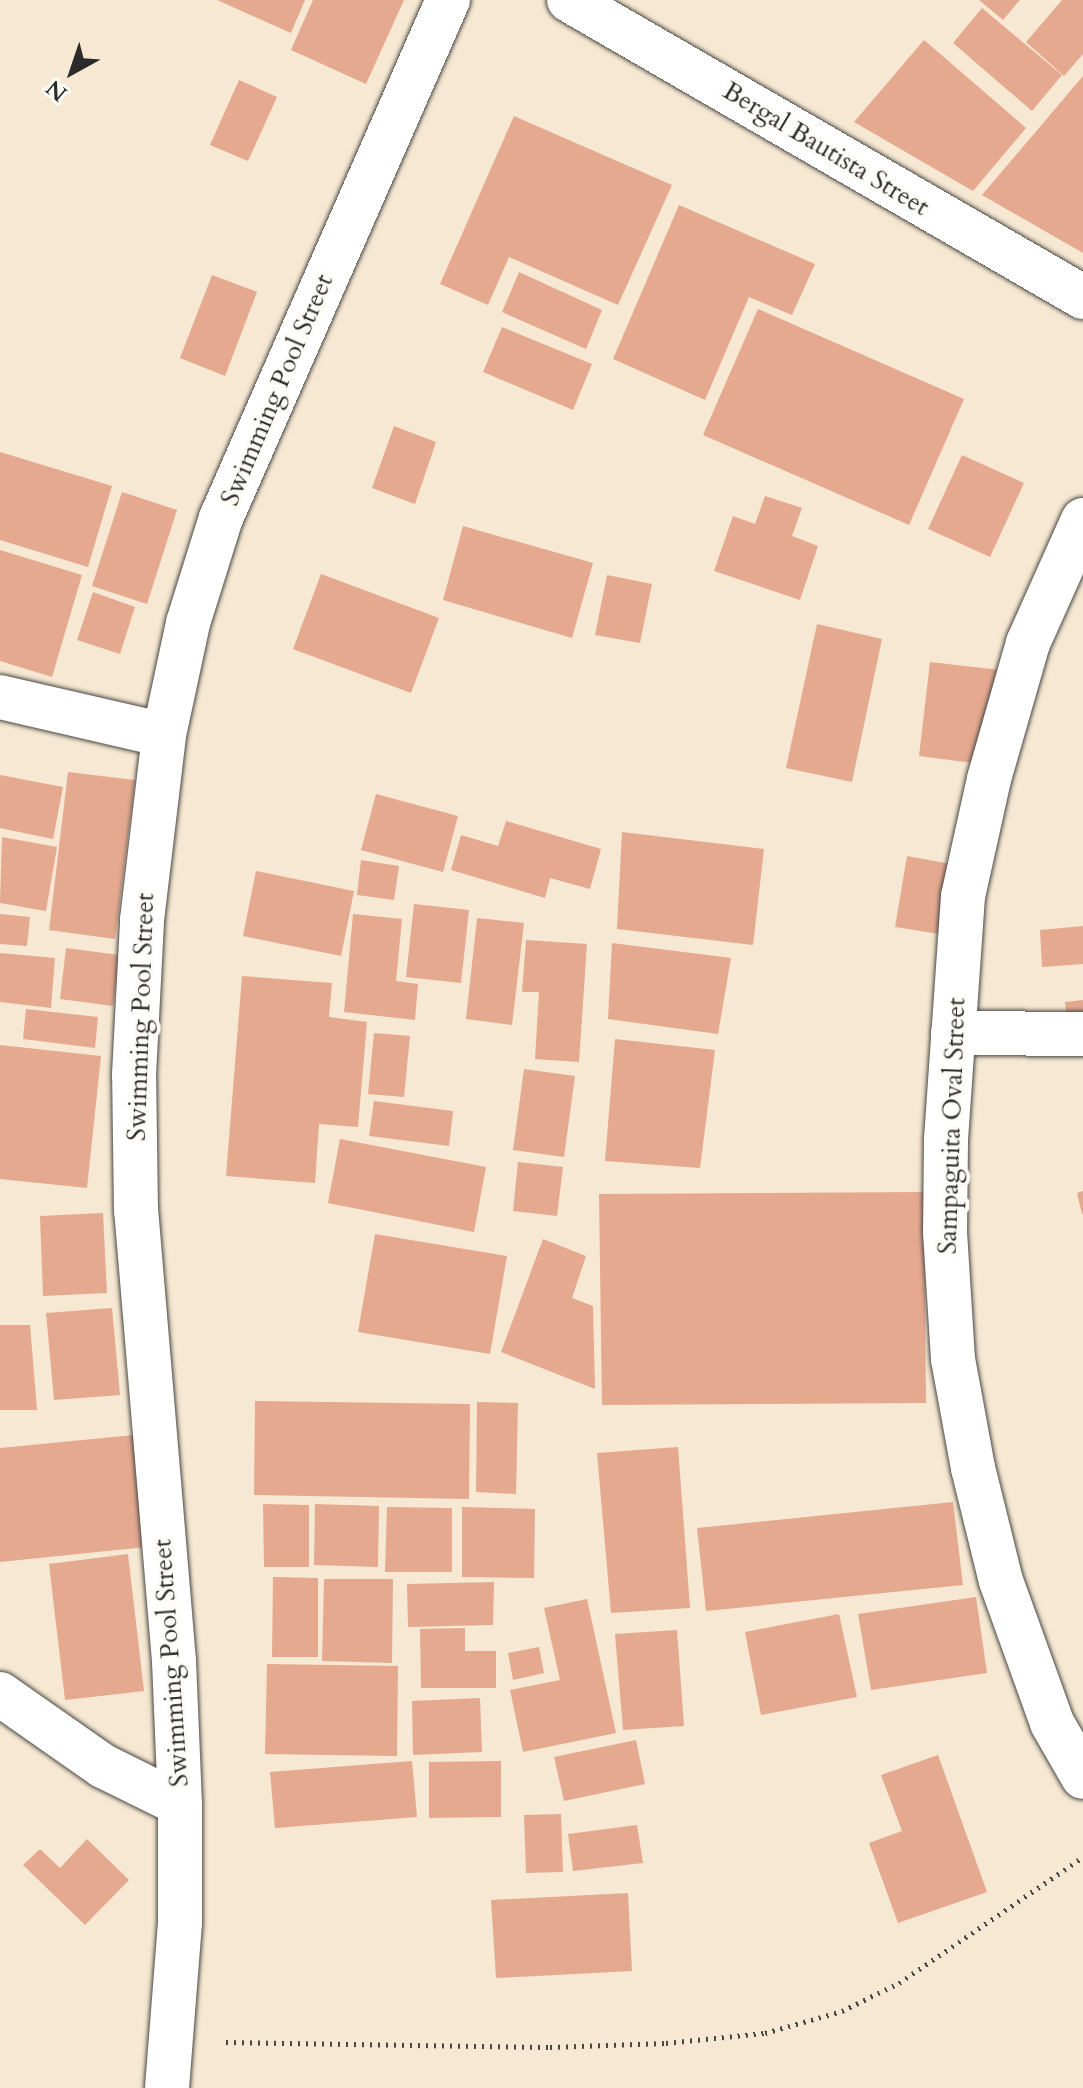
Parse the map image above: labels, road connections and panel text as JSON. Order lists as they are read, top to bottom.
{
  "streets": {
    "street": ["Bergal Bautista Street", "Swimming Pool Street", "Sampaguita Oval Street"]
  },
  "north": "bottom left"
}
